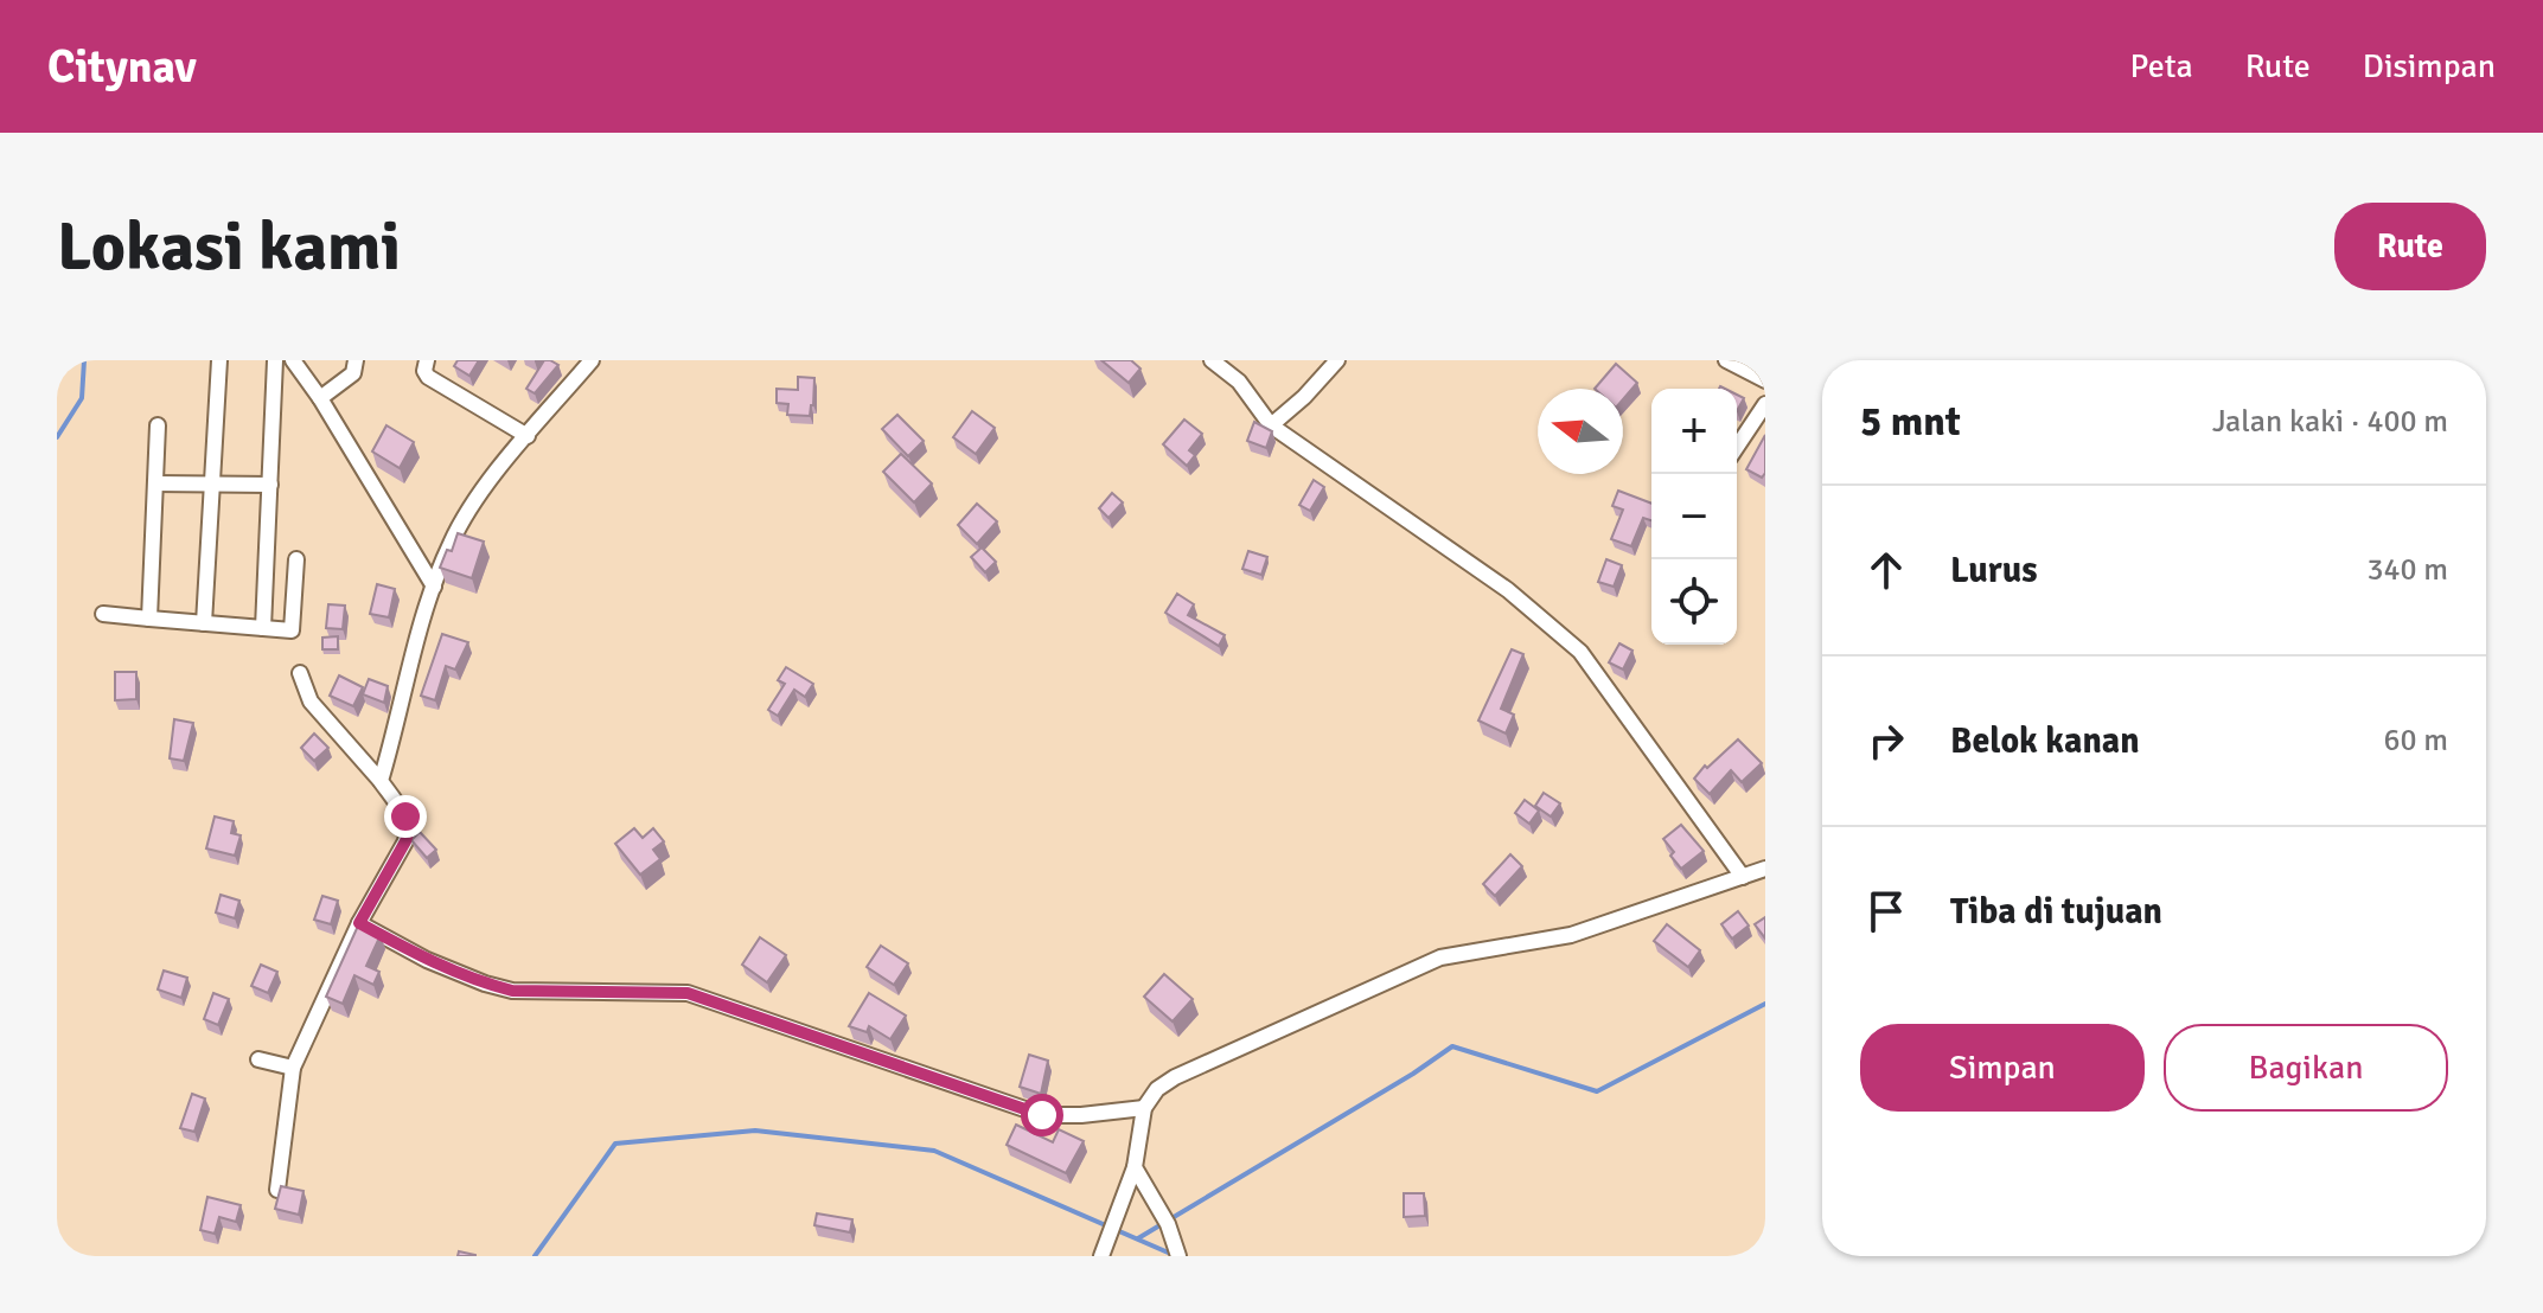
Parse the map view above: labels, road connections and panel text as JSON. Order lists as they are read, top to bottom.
{
  "north": "left",
  "page": {
    "header": "Citynav",
    "nav": ["Peta", "Rute", "Disimpan"],
    "buttons": [
      "Rute",
      ["Simpan", "Bagikan"]
    ],
    "title": "Lokasi kami",
    "heading": ["5 mnt", "Jalan kaki · 400 m"],
    "map_buttons": ["+", "−"],
    "list": [
      ["Lurus", "340 m"],
      ["Belok kanan", "60 m"],
      "Tiba di tujuan"
    ]
  }
}
